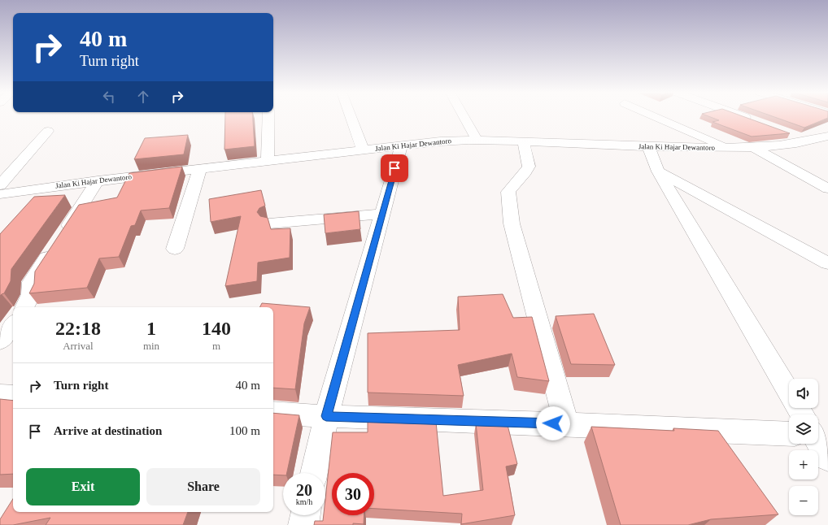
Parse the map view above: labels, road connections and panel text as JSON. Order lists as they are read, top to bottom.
{
  "streets": {
    "street": ["Jalan Ki Hajar Dewantoro"]
  },
  "page": {
    "turn": ["40 m", "Turn right"],
    "eta": [
      "22:18",
      "Arrival",
      "1",
      "min",
      "140",
      "m"
    ],
    "list": [
      {
        "name": "Turn right",
        "value": "40 m"
      },
      {
        "name": "Arrive at destination",
        "value": "100 m"
      }
    ],
    "map_buttons": ["+", "−"],
    "buttons": ["Exit", "Share"],
    "speed": "20 km/h",
    "limit": "30"
  }
}
